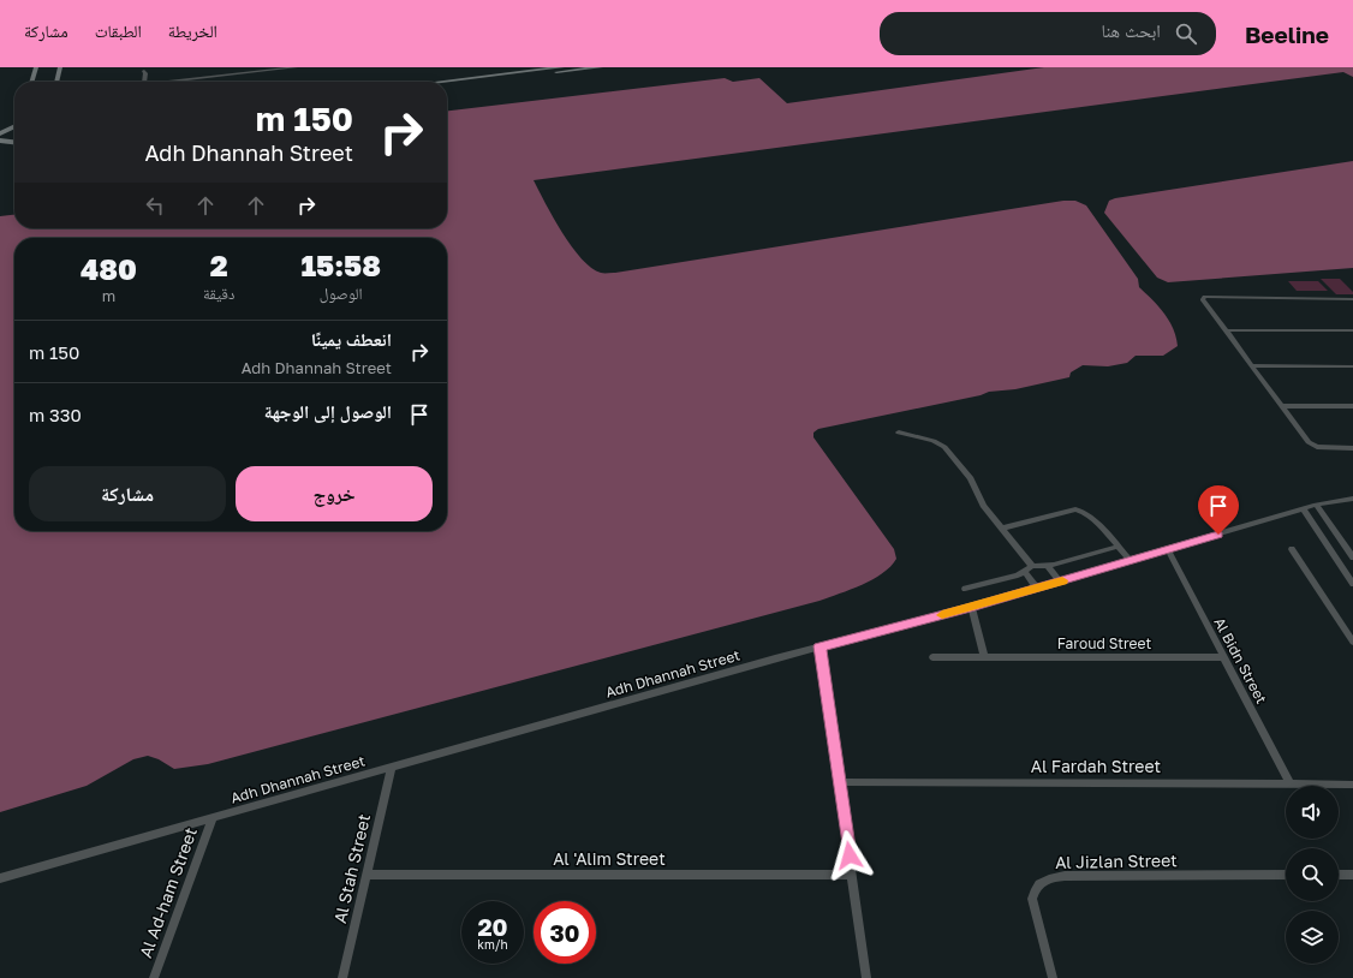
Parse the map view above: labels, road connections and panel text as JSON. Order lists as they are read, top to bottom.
{
  "streets": {
    "street": [
      "Faroud Street",
      "Al Bidn Street",
      "Adh Dhannah Street",
      "Al Fardah Street",
      "Al 'Alim Street",
      "Al Jizlan Street",
      "Al Stah Street",
      "Al Ad-ham Street"
    ]
  },
  "crossings": [
    ["Faroud Street", "Al Bidn Street"],
    ["Al Bidn Street", "Adh Dhannah Street"],
    ["Al Bidn Street", "Al Fardah Street"],
    ["Adh Dhannah Street", "Al Stah Street"],
    ["Adh Dhannah Street", "Al Ad-ham Street"],
    ["Al 'Alim Street", "Al Stah Street"]
  ],
  "page": {
    "header": "Beeline",
    "search": "ابحث هنا",
    "nav": ["الخريطة", "الطبقات", "مشاركة"],
    "turn": ["150 m", "Adh Dhannah Street"],
    "eta": [
      "15:58",
      "الوصول",
      "2",
      "دقيقة",
      "480",
      "m"
    ],
    "list": [
      {
        "name": "انعطف يمينًا",
        "note": "Adh Dhannah Street",
        "value": "150 m"
      },
      {
        "name": "الوصول إلى الوجهة",
        "value": "330 m"
      }
    ],
    "buttons": ["خروج", "مشاركة"],
    "speed": "20 km/h",
    "limit": "30"
  }
}
